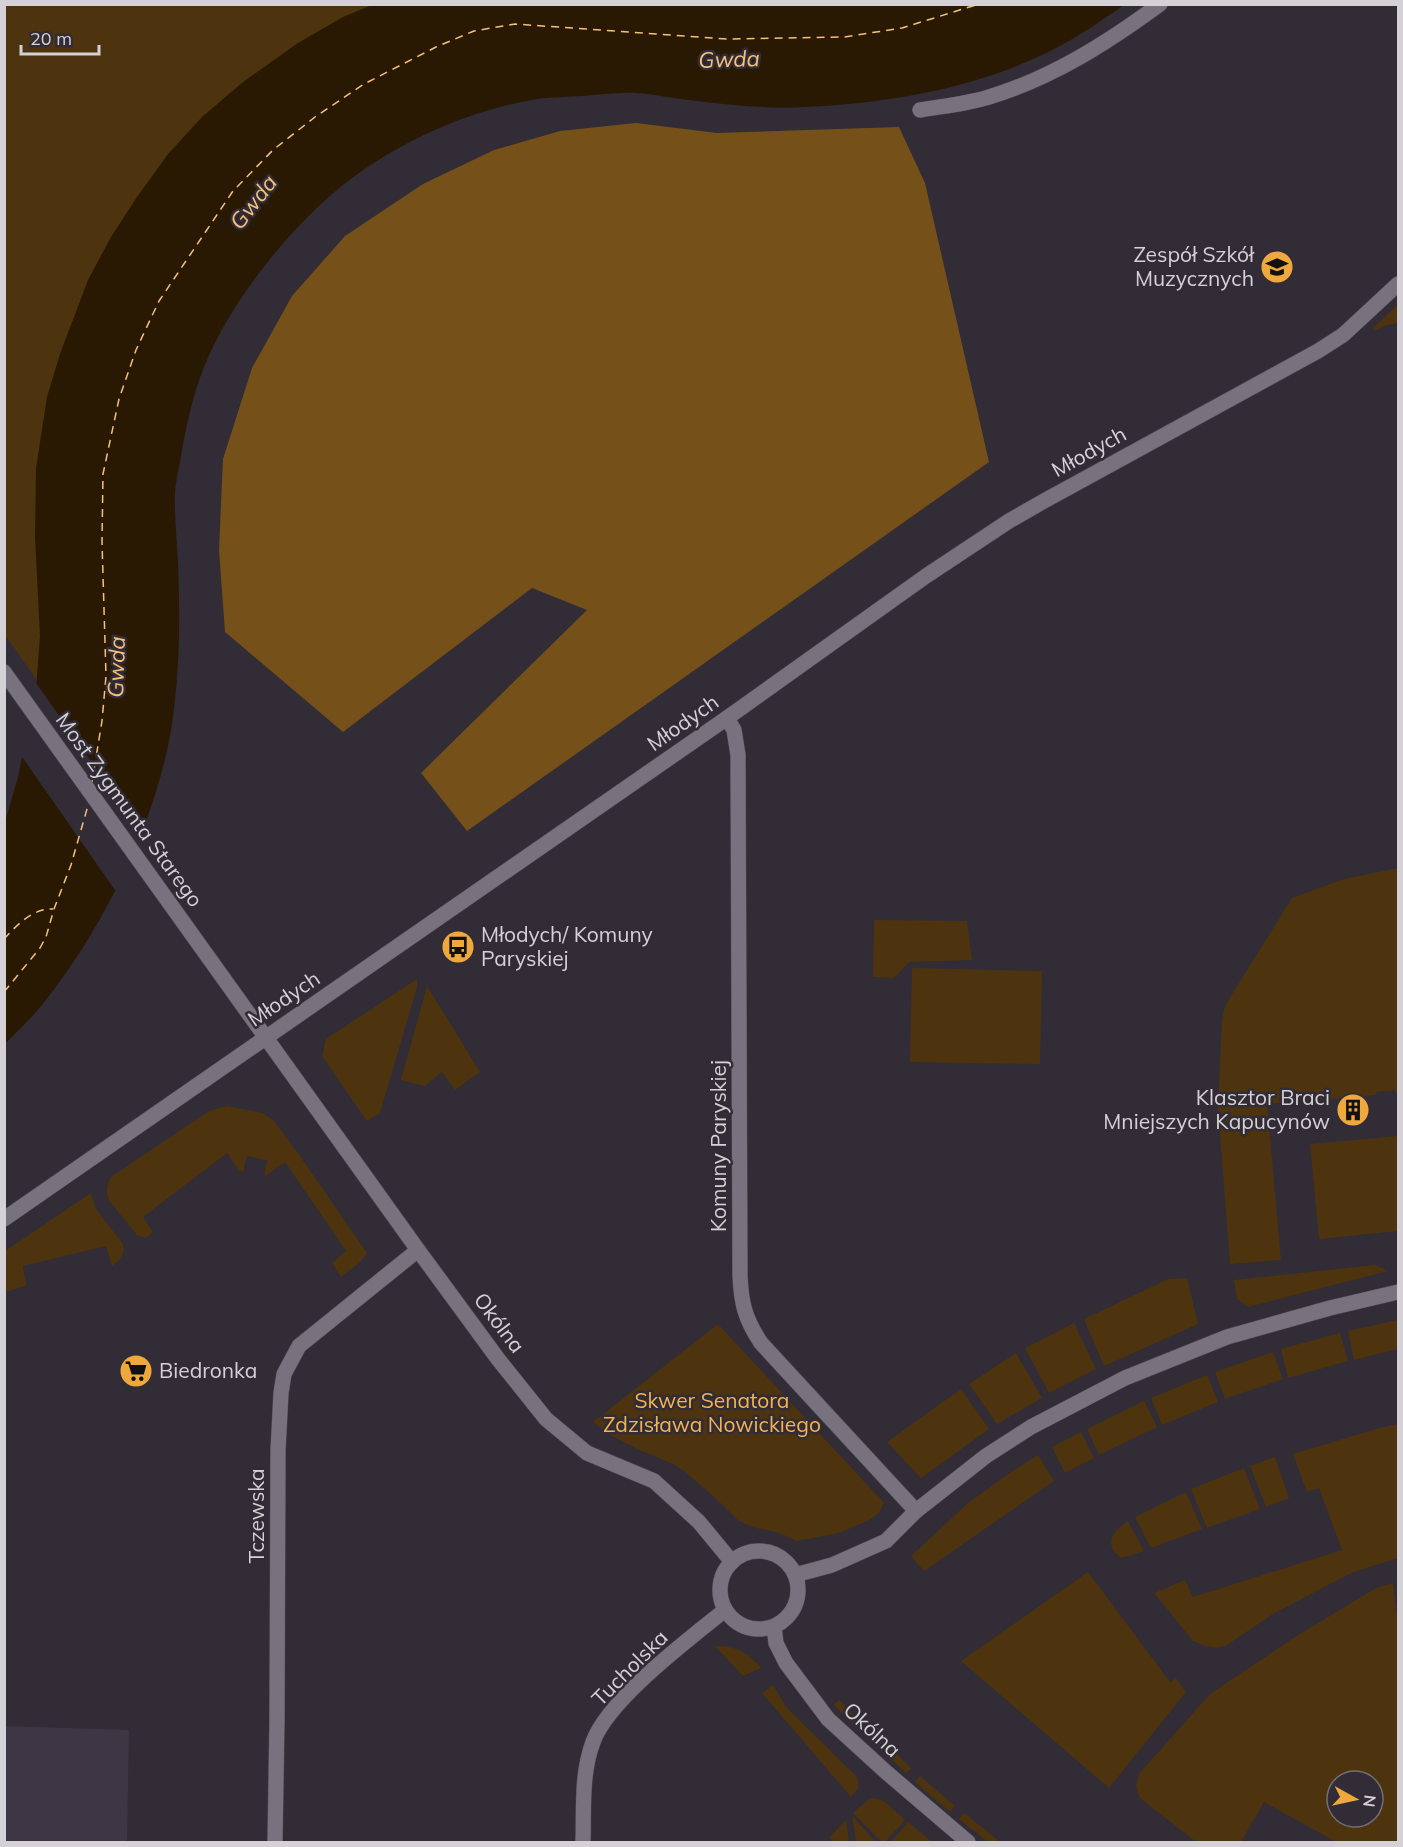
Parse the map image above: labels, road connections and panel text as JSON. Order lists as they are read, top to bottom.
{
  "streets": {
    "street": [
      "Młodych",
      "Most Zygmunta Starego",
      "Komuny Paryskiej",
      "Okólna",
      "Tczewska",
      "Tucholska"
    ]
  },
  "crossings": [
    ["Młodych", "Most Zygmunta Starego"],
    ["Młodych", "Komuny Paryskiej"],
    ["Młodych", "Okólna"],
    ["Most Zygmunta Starego", "Okólna"],
    ["Okólna", "Tczewska"],
    ["Okólna", "Tucholska"]
  ],
  "water": ["Gwda"],
  "parks": ["Skwer Senatora Zdzisława Nowickiego"],
  "places": {
    "school or university": ["Zespół Szkół Muzycznych"],
    "bus stop": ["Młodych/ Komuny Paryskiej"],
    "building": ["Klasztor Braci Mniejszych Kapucynów"],
    "supermarket": ["Biedronka"]
  },
  "scale_bar": "20 m",
  "north": "right"
}
